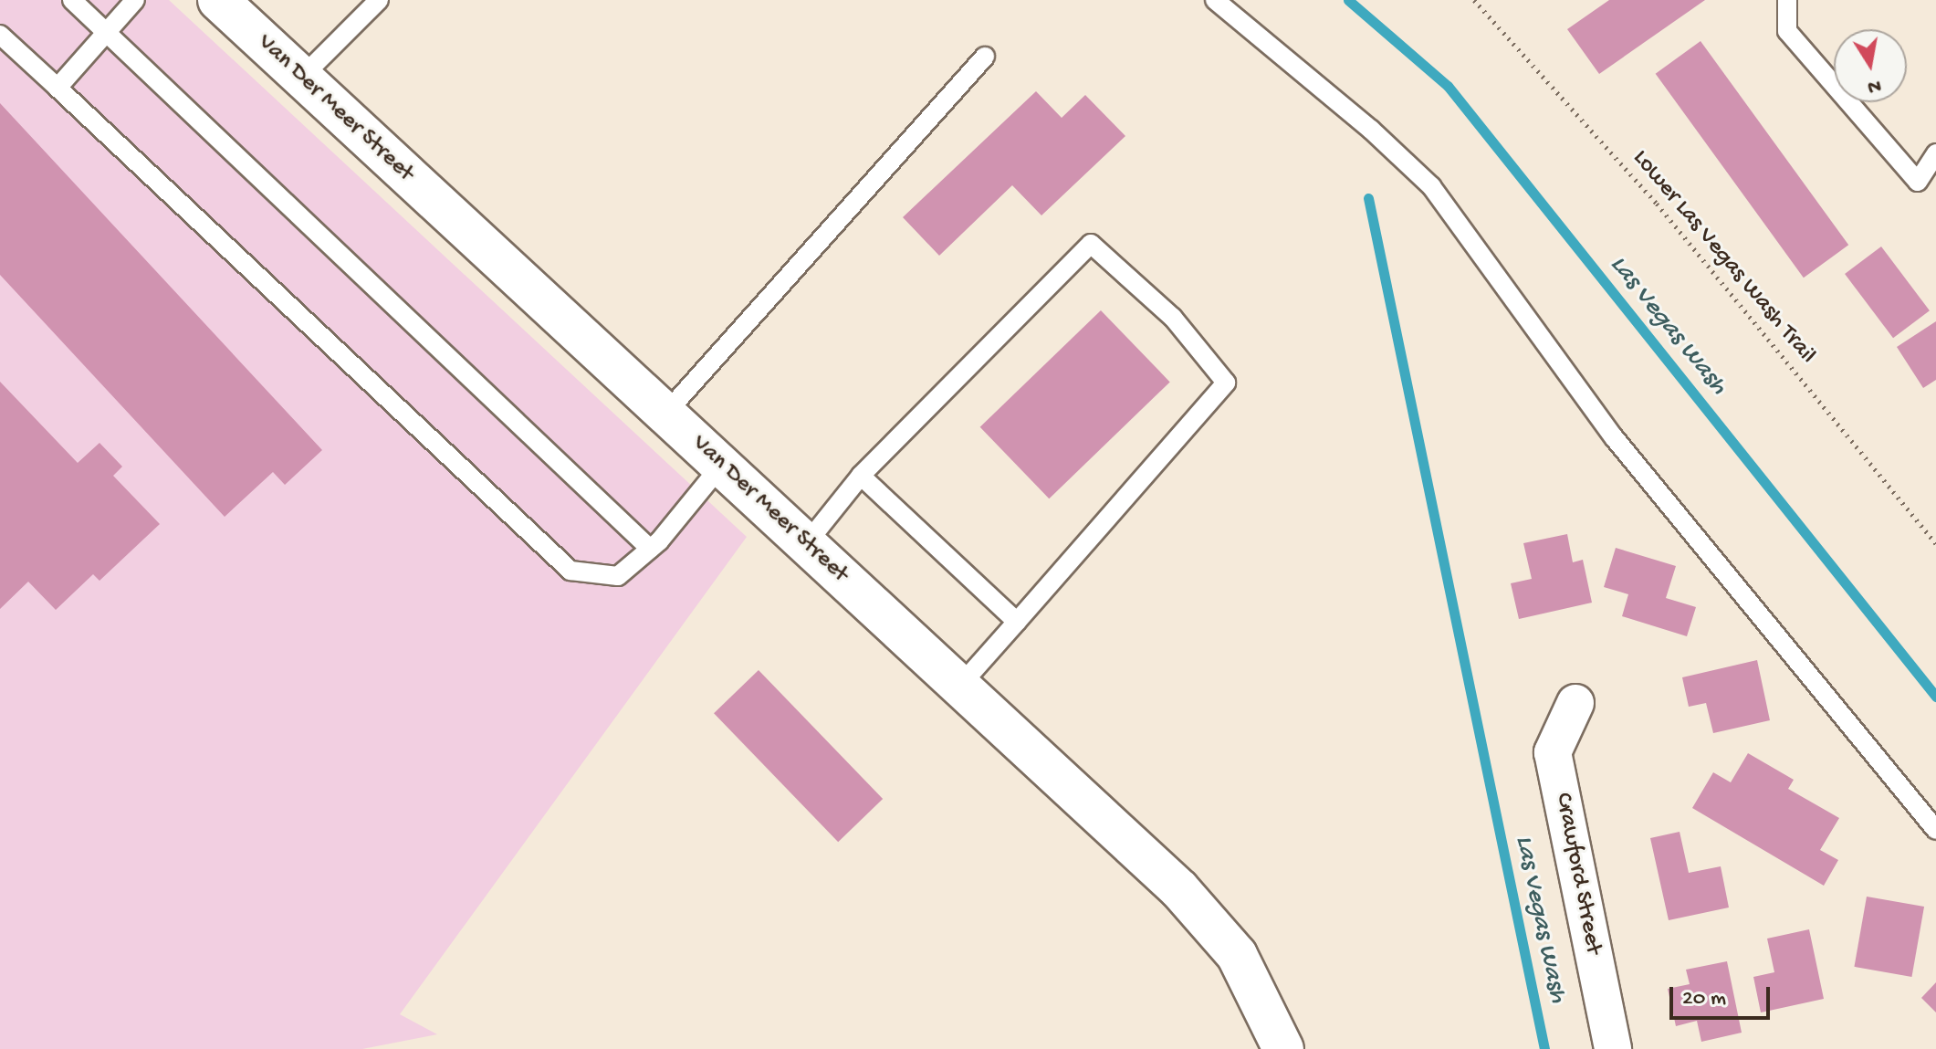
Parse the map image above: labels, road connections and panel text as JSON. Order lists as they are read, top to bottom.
{
  "streets": {
    "street": ["Van Der Meer Street", "Crawford Street"],
    "path": ["Lower Las Vegas Wash Trail"]
  },
  "water": ["Las Vegas Wash"],
  "scale_bar": "20 m",
  "north": "bottom"
}
